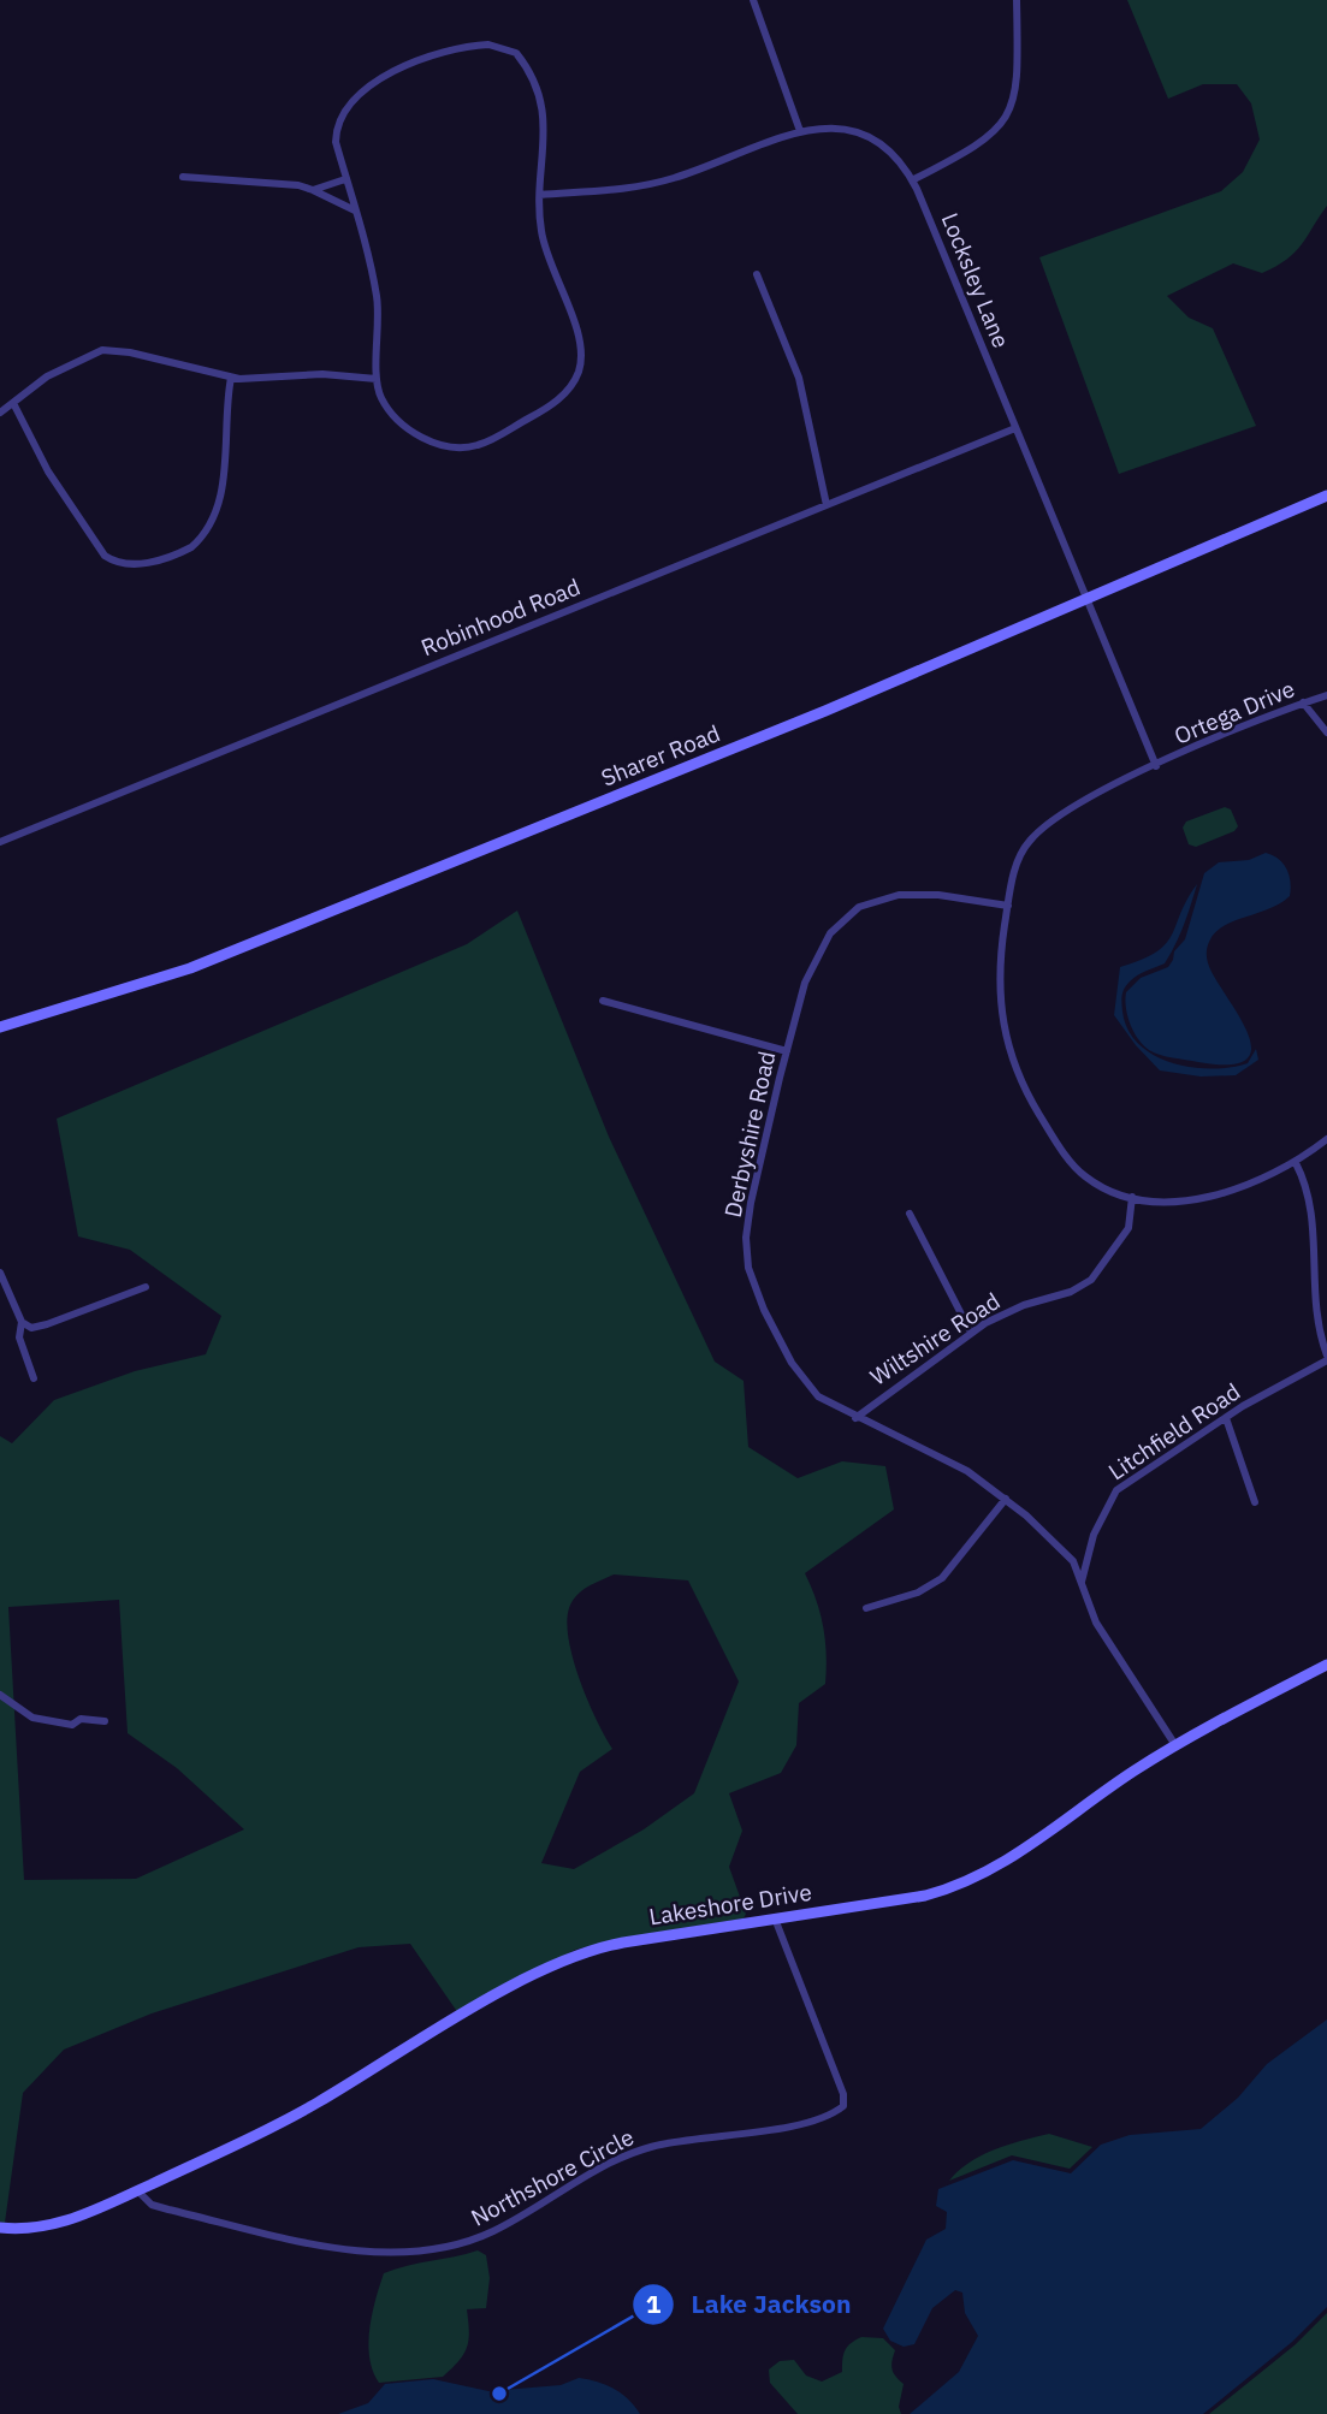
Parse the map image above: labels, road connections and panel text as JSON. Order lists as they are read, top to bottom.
{
  "streets": {
    "street": [
      "Locksley Lane",
      "Robinhood Road",
      "Ortega Drive",
      "Sharer Road",
      "Derbyshire Road",
      "Wiltshire Road",
      "Litchfield Road",
      "Lakeshore Drive",
      "Northshore Circle"
    ]
  },
  "crossings": [
    ["Locksley Lane", "Robinhood Road"],
    ["Locksley Lane", "Ortega Drive"],
    ["Locksley Lane", "Sharer Road"],
    ["Ortega Drive", "Derbyshire Road"],
    ["Ortega Drive", "Wiltshire Road"],
    ["Derbyshire Road", "Wiltshire Road"],
    ["Derbyshire Road", "Litchfield Road"],
    ["Lakeshore Drive", "Northshore Circle"]
  ],
  "places": ["Lake Jackson"]
}
